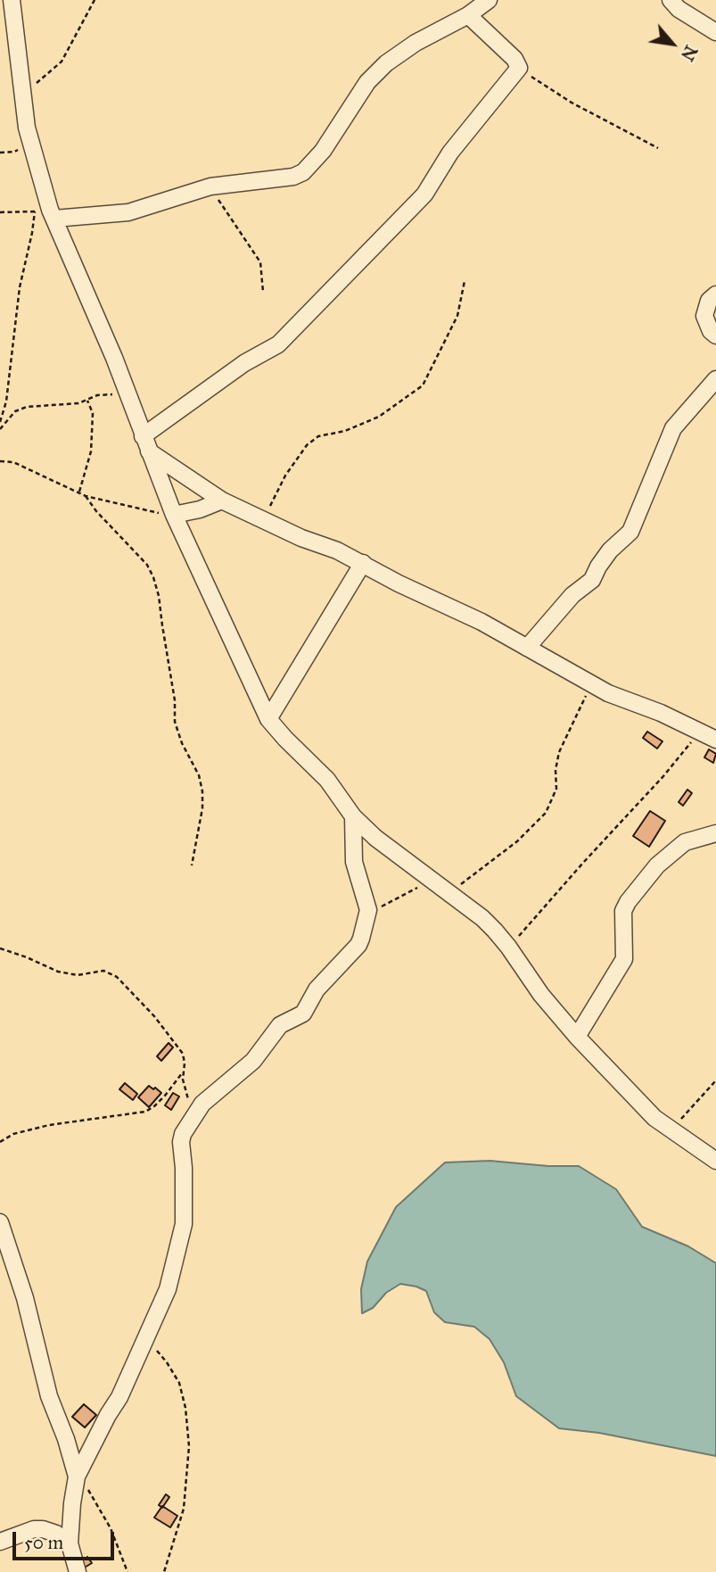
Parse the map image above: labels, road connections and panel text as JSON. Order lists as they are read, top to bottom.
{
  "scale_bar": "50 m",
  "north": "bottom right"
}
